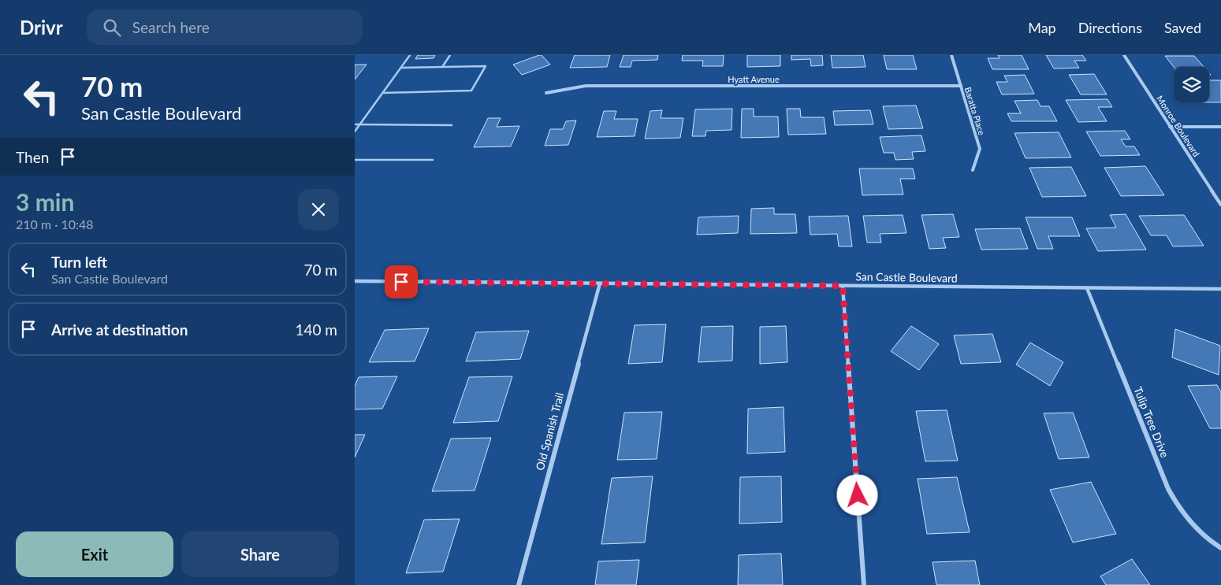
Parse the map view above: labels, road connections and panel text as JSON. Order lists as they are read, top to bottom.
{
  "streets": {
    "street": [
      "Hyatt Avenue",
      "Baratta Place",
      "Monroe Boulevard",
      "San Castle Boulevard",
      "Tulip Tree Drive",
      "Old Spanish Trail"
    ]
  },
  "crossings": [
    ["Hyatt Avenue", "Baratta Place"],
    ["San Castle Boulevard", "Tulip Tree Drive"],
    ["San Castle Boulevard", "Old Spanish Trail"]
  ],
  "page": {
    "header": "Drivr",
    "search": "Search here",
    "nav": ["Map", "Directions", "Saved"],
    "turn": ["70 m", "San Castle Boulevard"],
    "then": "Then",
    "heading": ["3 min", "210 m · 10:48"],
    "list": [
      {
        "name": "Turn left",
        "note": "San Castle Boulevard",
        "value": "70 m"
      },
      {
        "name": "Arrive at destination",
        "value": "140 m"
      }
    ],
    "buttons": ["Exit", "Share"]
  }
}
